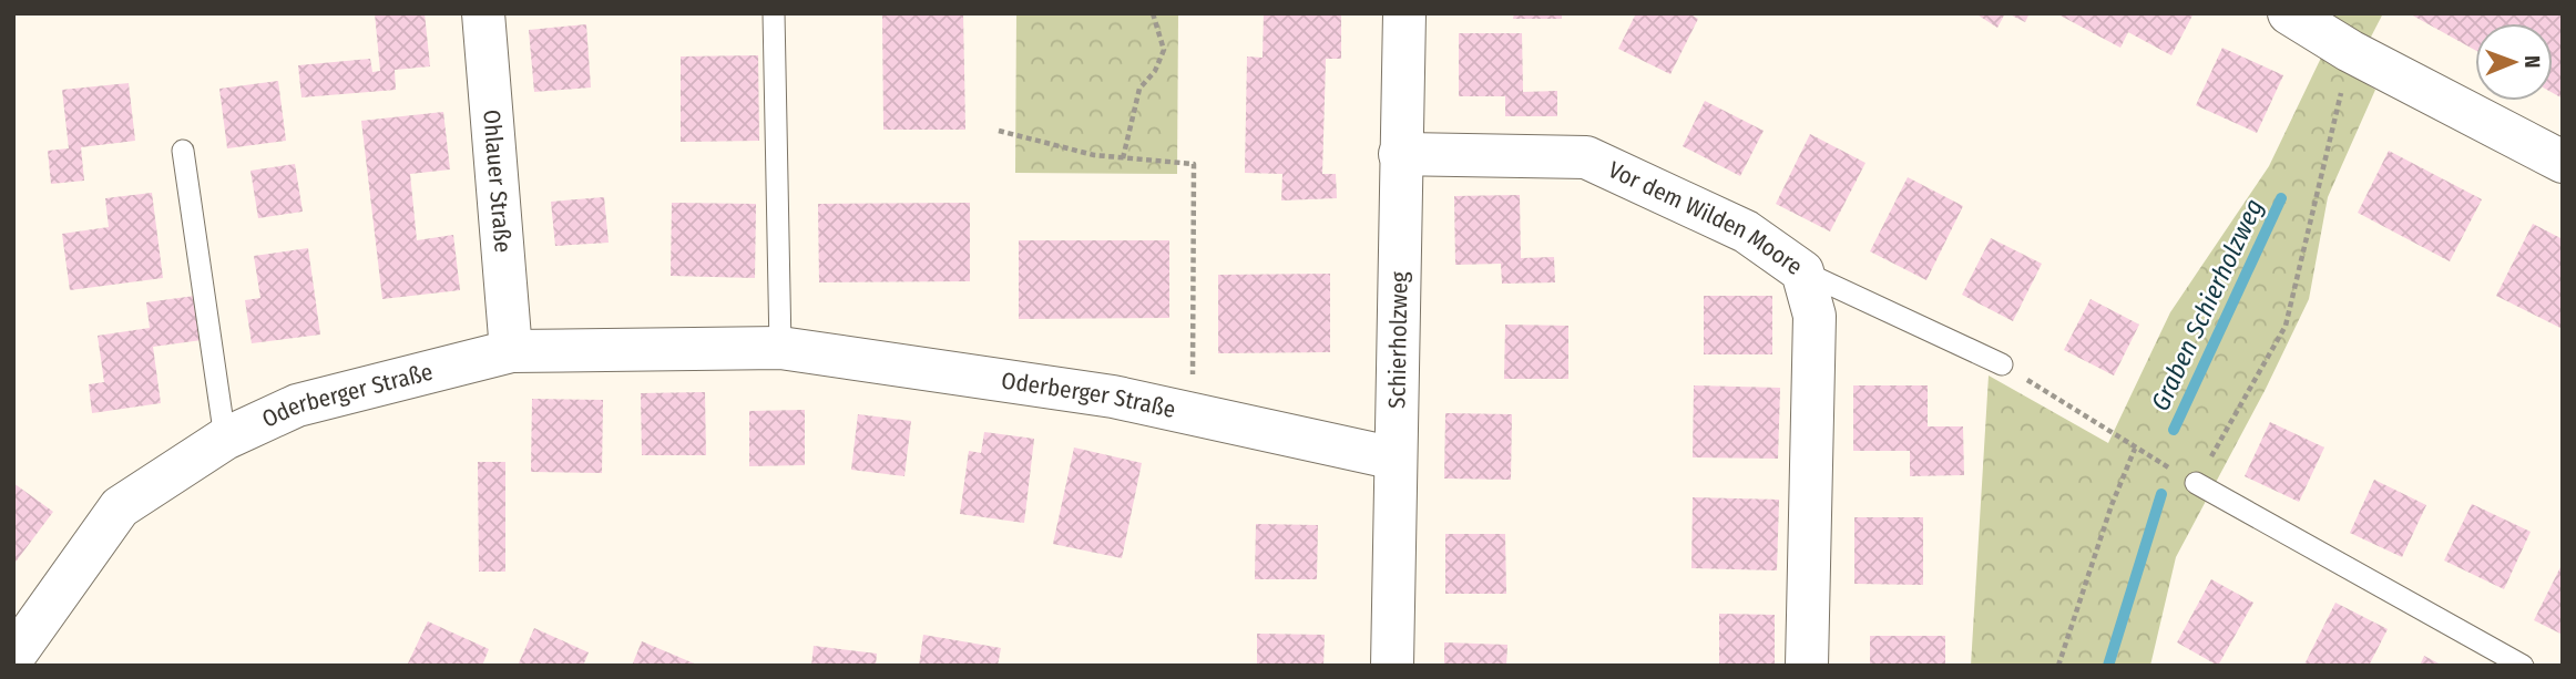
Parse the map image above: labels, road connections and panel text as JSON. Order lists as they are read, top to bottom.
{
  "streets": {
    "street": [
      "Ohlauer Straße",
      "Vor dem Wilden Moore",
      "Schierholzweg",
      "Oderberger Straße"
    ]
  },
  "crossings": [
    ["Ohlauer Straße", "Oderberger Straße"],
    ["Vor dem Wilden Moore", "Schierholzweg"],
    ["Schierholzweg", "Oderberger Straße"]
  ],
  "water": ["Graben Schierholzweg"],
  "north": "right"
}
